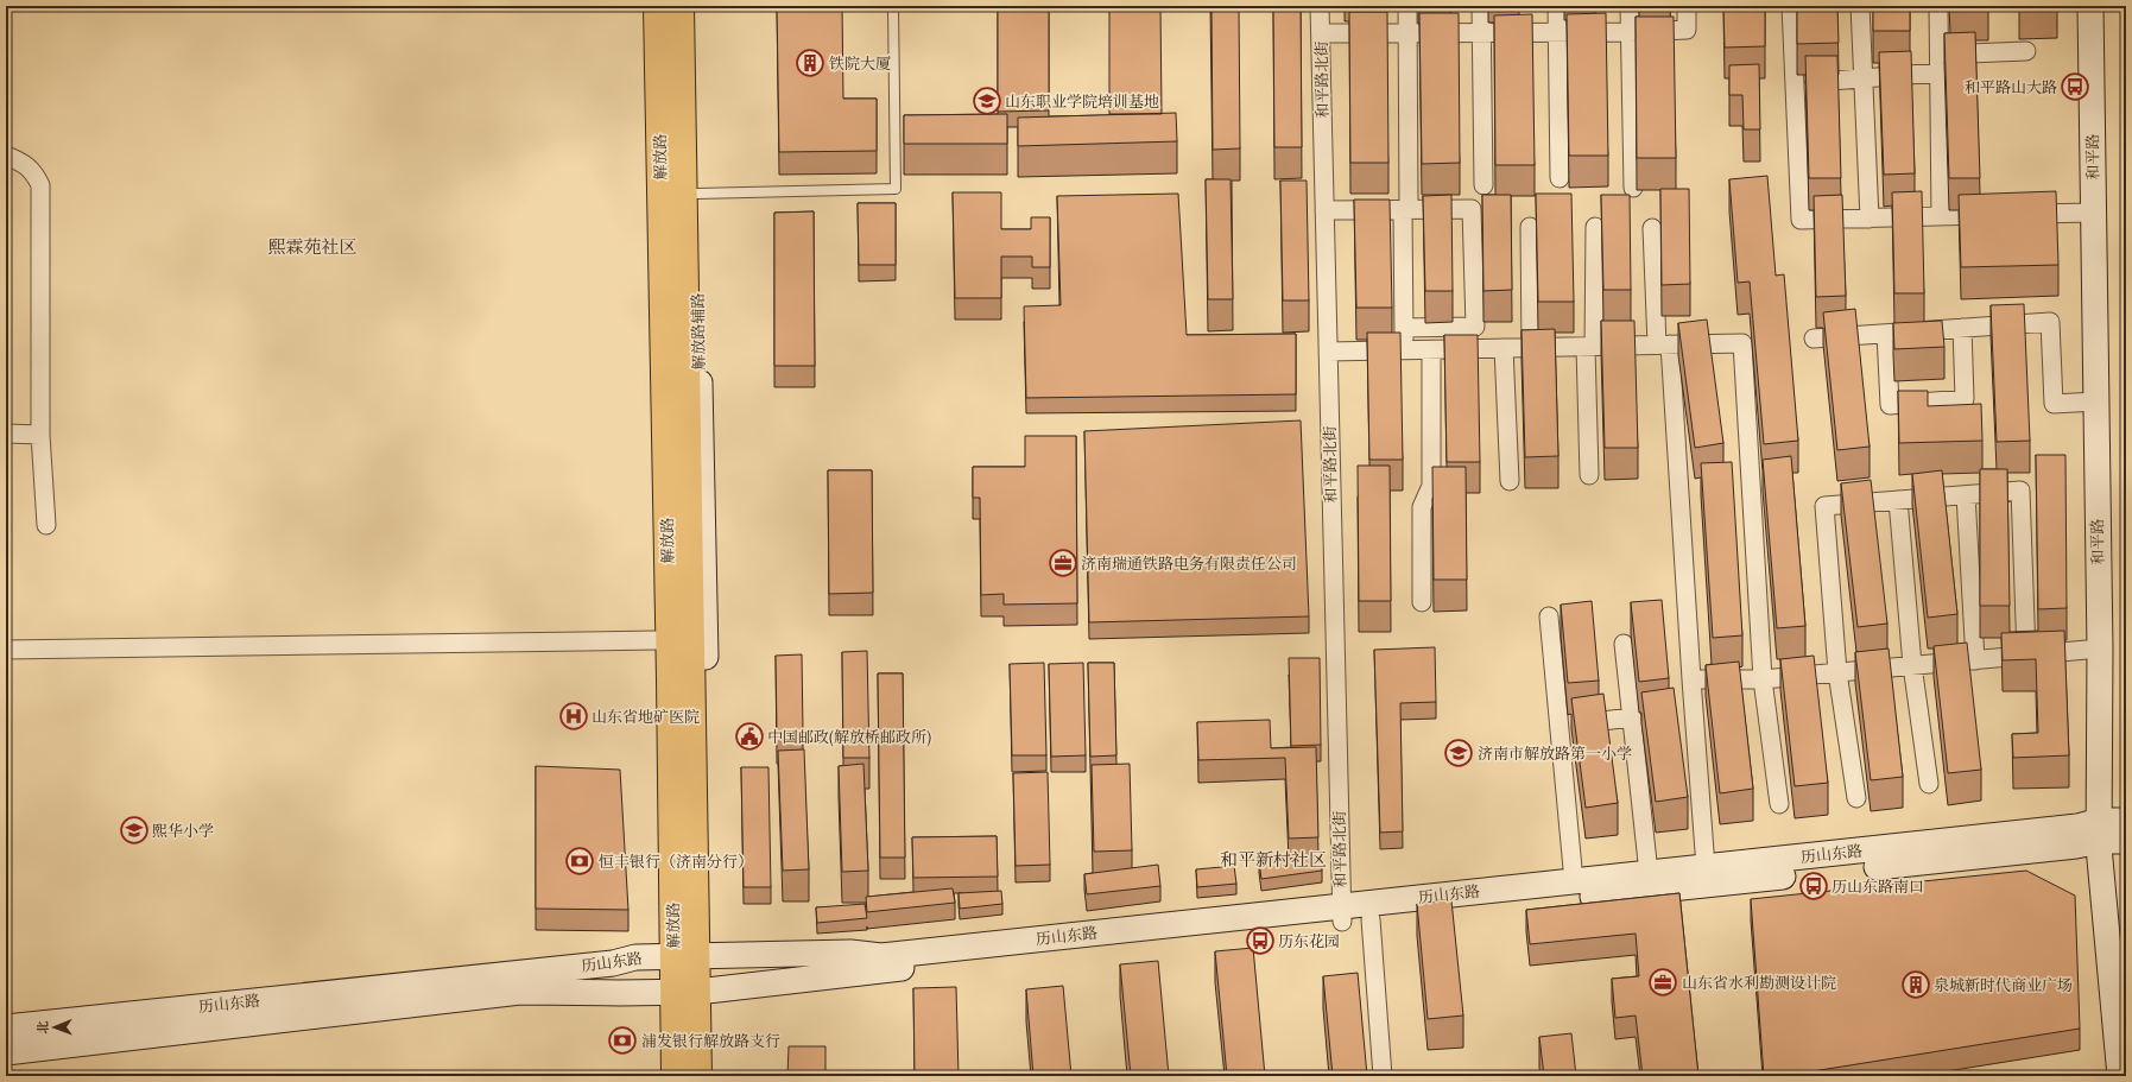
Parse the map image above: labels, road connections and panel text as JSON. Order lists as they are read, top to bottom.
{
  "streets": {
    "main road": ["解放路"],
    "street": [
      "和平路北街",
      "和平路",
      "解放路辅路",
      "历山东路"
    ]
  },
  "crossings": [
    ["和平路北街", "历山东路"],
    ["解放路", "历山东路"],
    ["和平路", "历山东路"]
  ],
  "districts": ["熙霖苑社区", "和平新村社区"],
  "places": {
    "building": ["铁院大厦", "泉城新时代商业广场"],
    "bus stop": ["和平路山大路", "历山东路南口", "历东花园"],
    "school or university": ["山东职业学院培训基地", "济南市解放路第一小学", "熙华小学"],
    "office": ["济南瑞通铁路电务有限责任公司", "山东省水利勘测设计院"],
    "hospital": ["山东省地矿医院"],
    "public building": ["中国邮政(解放桥邮政所)"],
    "bank": ["恒丰银行（济南分行）", "浦发银行解放路支行"]
  },
  "north": "left"
}
